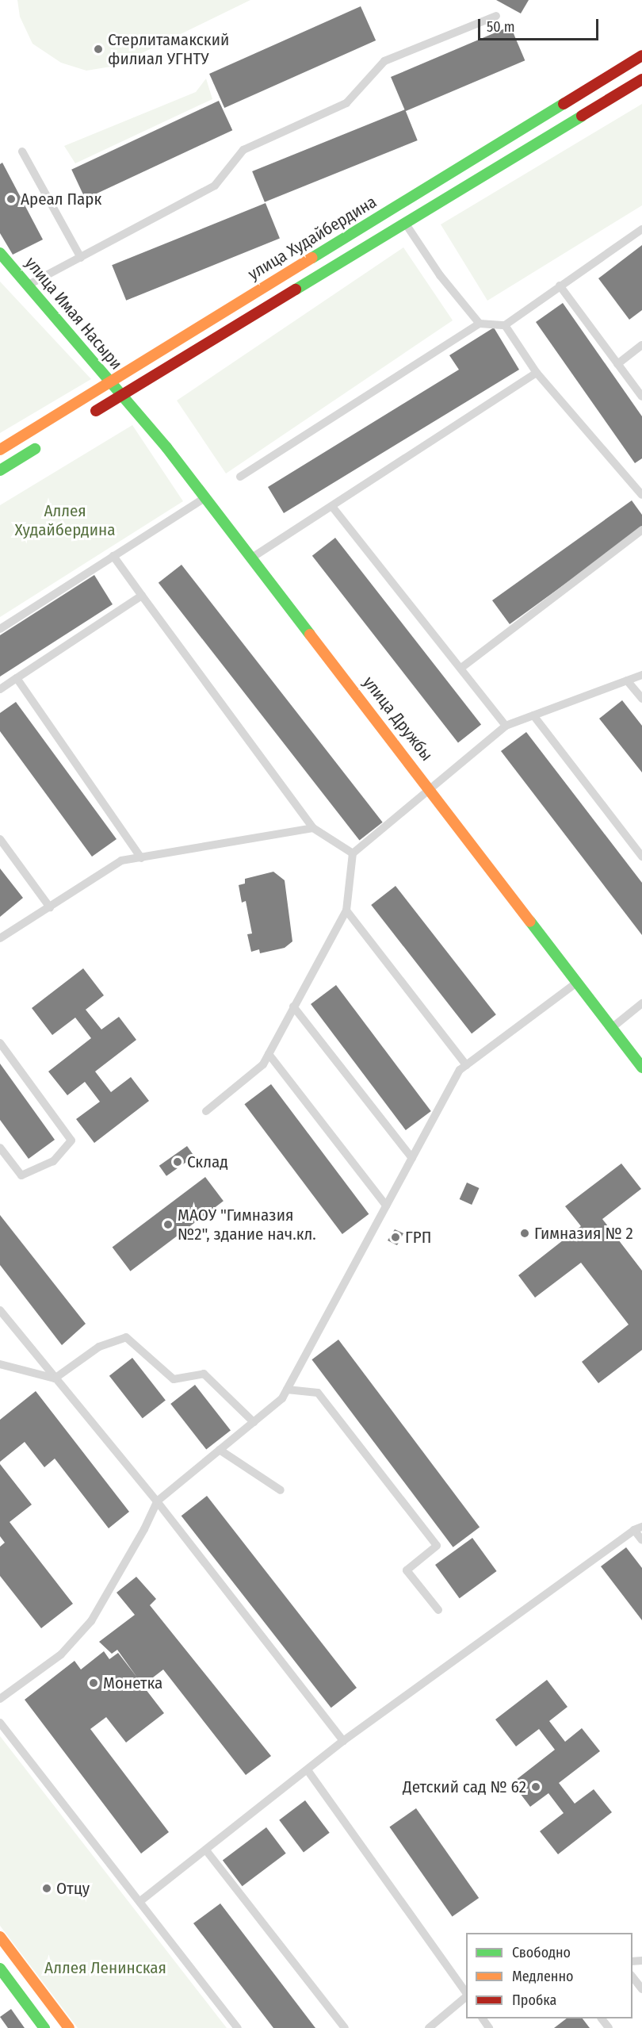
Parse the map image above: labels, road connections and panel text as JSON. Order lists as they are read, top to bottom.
{
  "streets": {
    "main road": ["улица Худайбердина", "улица Имая Насыри", "улица Дружбы"]
  },
  "crossings": [
    ["улица Худайбердина", "улица Имая Насыри"],
    ["улица Имая Насыри", "улица Дружбы"]
  ],
  "parks": ["Аллея Худайбердина", "Аллея Ленинская"],
  "places": [
    "Стерлитамакский филиал УГНТУ",
    "Ареал Парк",
    "Склад",
    "МАОУ \"Гимназия №2\", здание нач.кл.",
    "Гимназия № 2",
    "ГРП",
    "Монетка",
    "Детский сад № 62",
    "Отцу"
  ],
  "legend": ["Свободно", "Медленно", "Пробка"],
  "scale_bar": "50 m"
}
